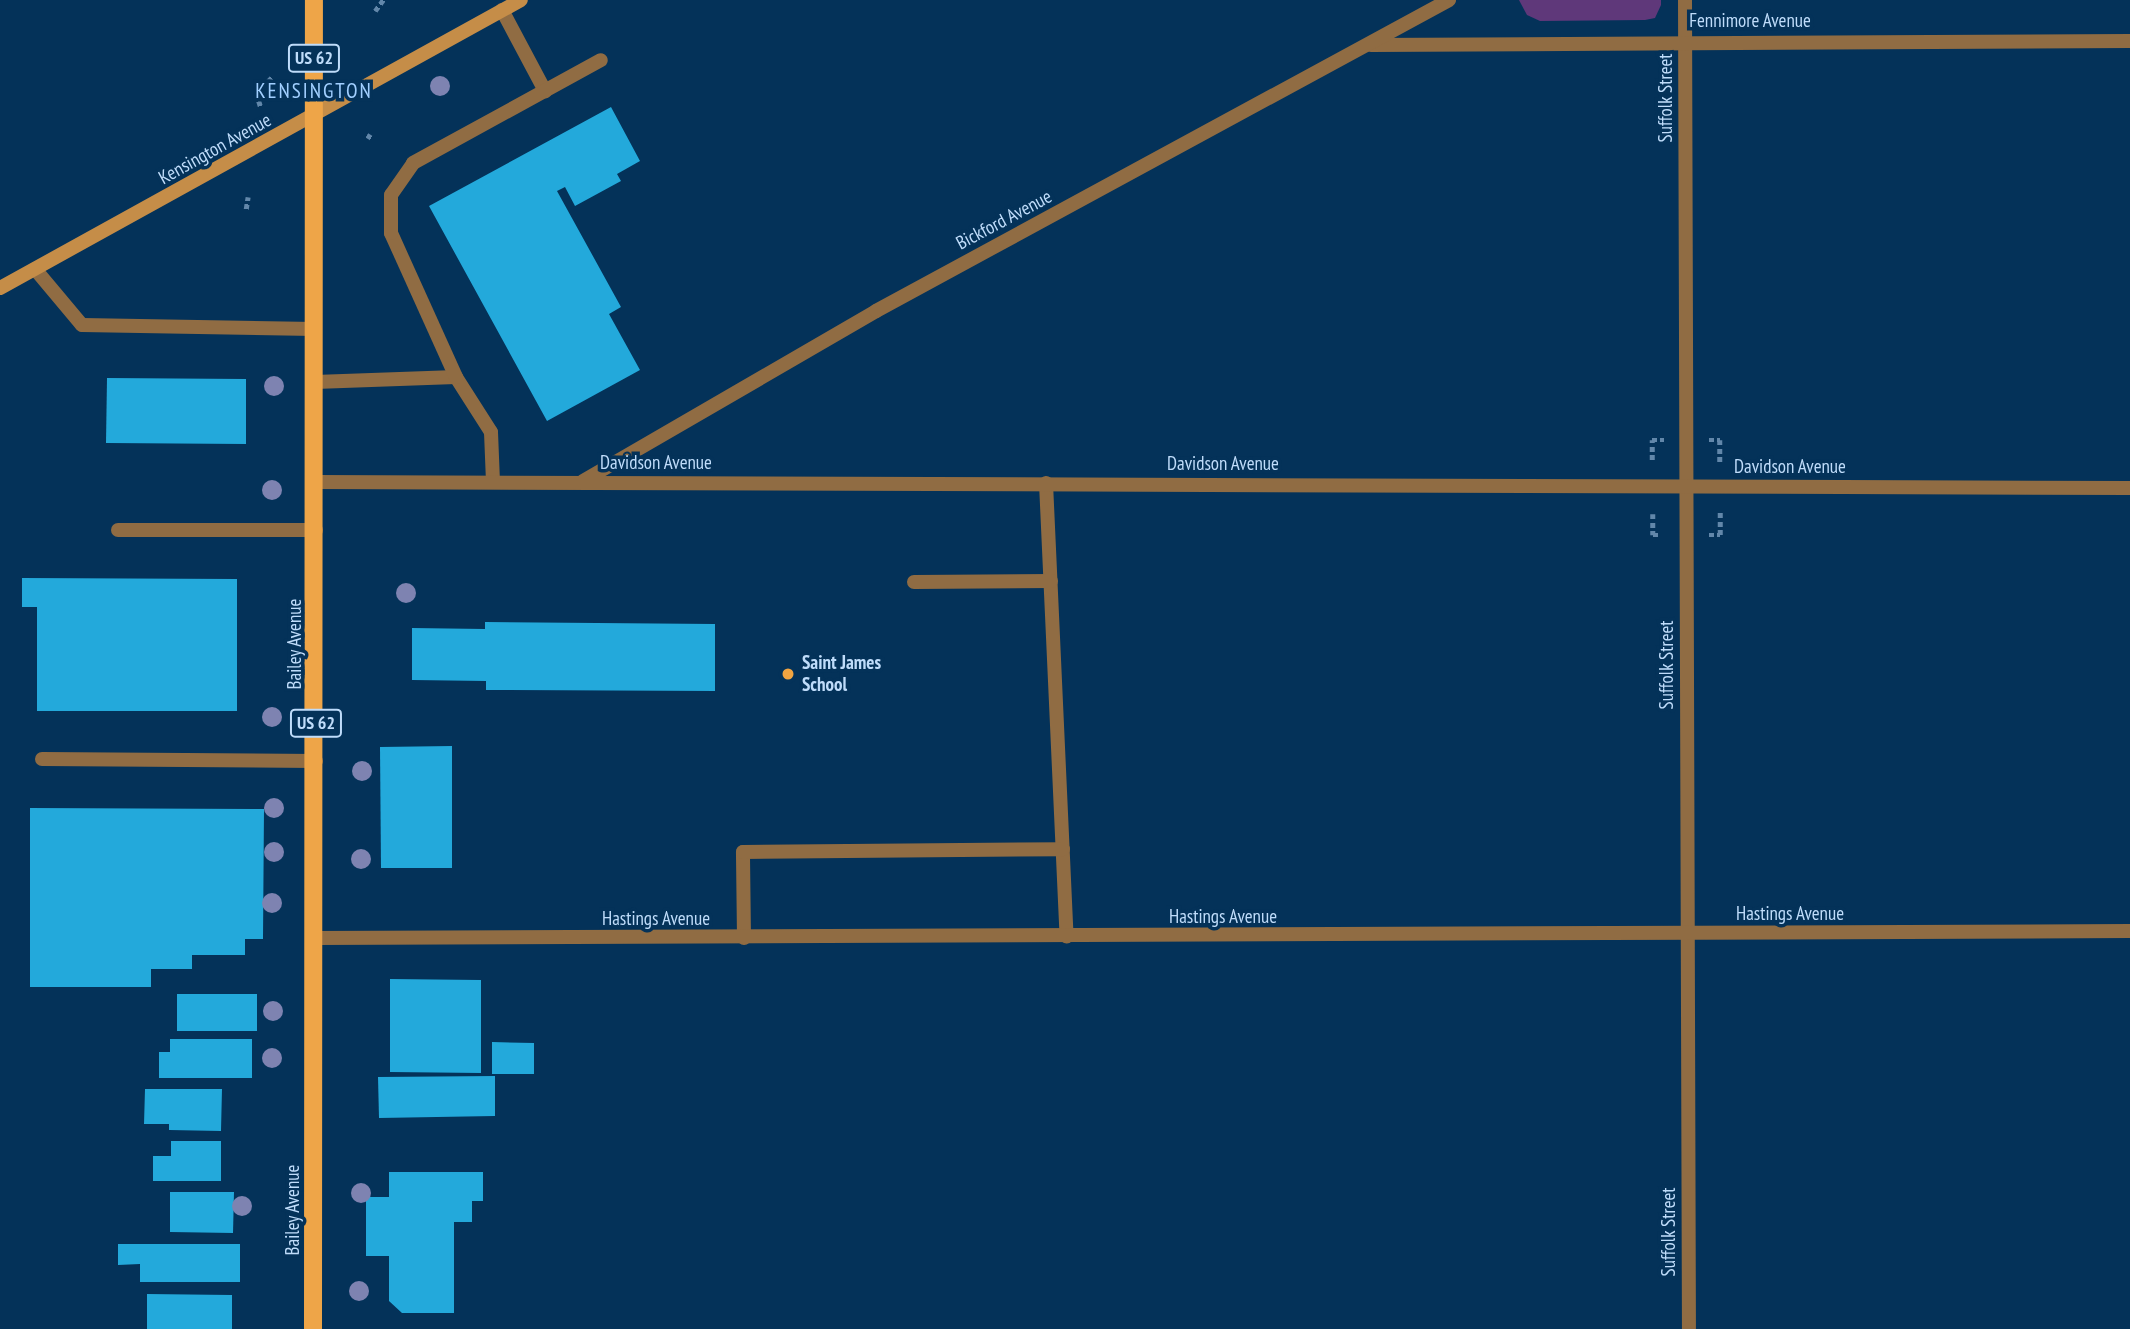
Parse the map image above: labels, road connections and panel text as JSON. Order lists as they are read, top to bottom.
{
  "streets": {
    "main road": ["US 62", "Bailey Avenue"],
    "street": [
      "Fennimore Avenue",
      "Suffolk Street",
      "Kensington Avenue",
      "Bickford Avenue",
      "Davidson Avenue",
      "Hastings Avenue"
    ]
  },
  "crossings": [
    ["Fennimore Avenue", "Suffolk Street"],
    ["Fennimore Avenue", "Bickford Avenue"],
    ["Suffolk Street", "Davidson Avenue"],
    ["Suffolk Street", "Hastings Avenue"],
    ["Kensington Avenue", "Bailey Avenue"],
    ["Bickford Avenue", "Davidson Avenue"],
    ["Davidson Avenue", "Bailey Avenue"],
    ["Bailey Avenue", "Hastings Avenue"]
  ],
  "districts": ["KENSINGTON"],
  "places": ["Saint James School"]
}
